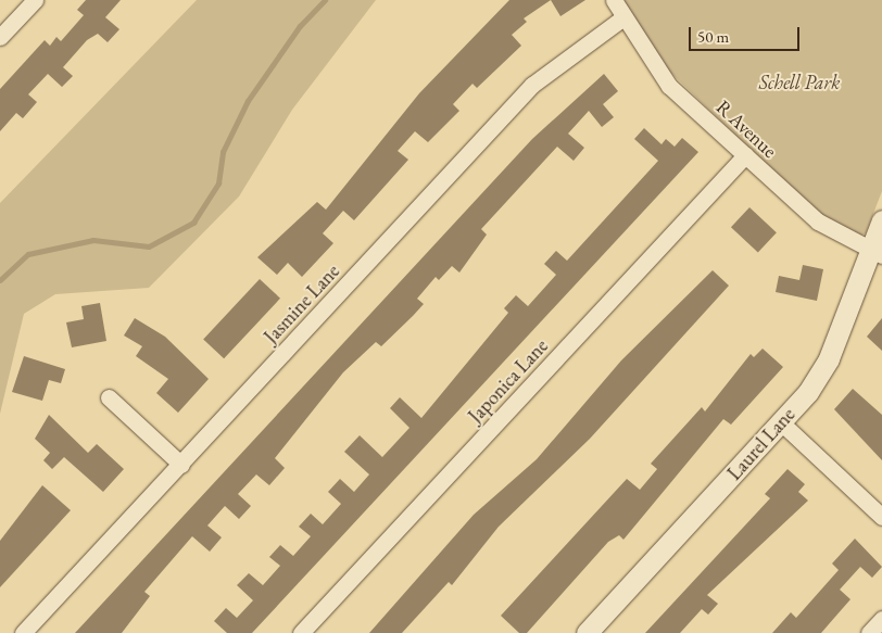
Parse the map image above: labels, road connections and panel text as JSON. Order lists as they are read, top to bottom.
{
  "streets": {
    "street": [
      "R Avenue",
      "Jasmine Lane",
      "Japonica Lane",
      "Laurel Lane"
    ]
  },
  "crossings": [
    ["R Avenue", "Jasmine Lane"],
    ["R Avenue", "Japonica Lane"],
    ["R Avenue", "Laurel Lane"]
  ],
  "parks": ["Schell Park"],
  "scale_bar": "50 m"
}
